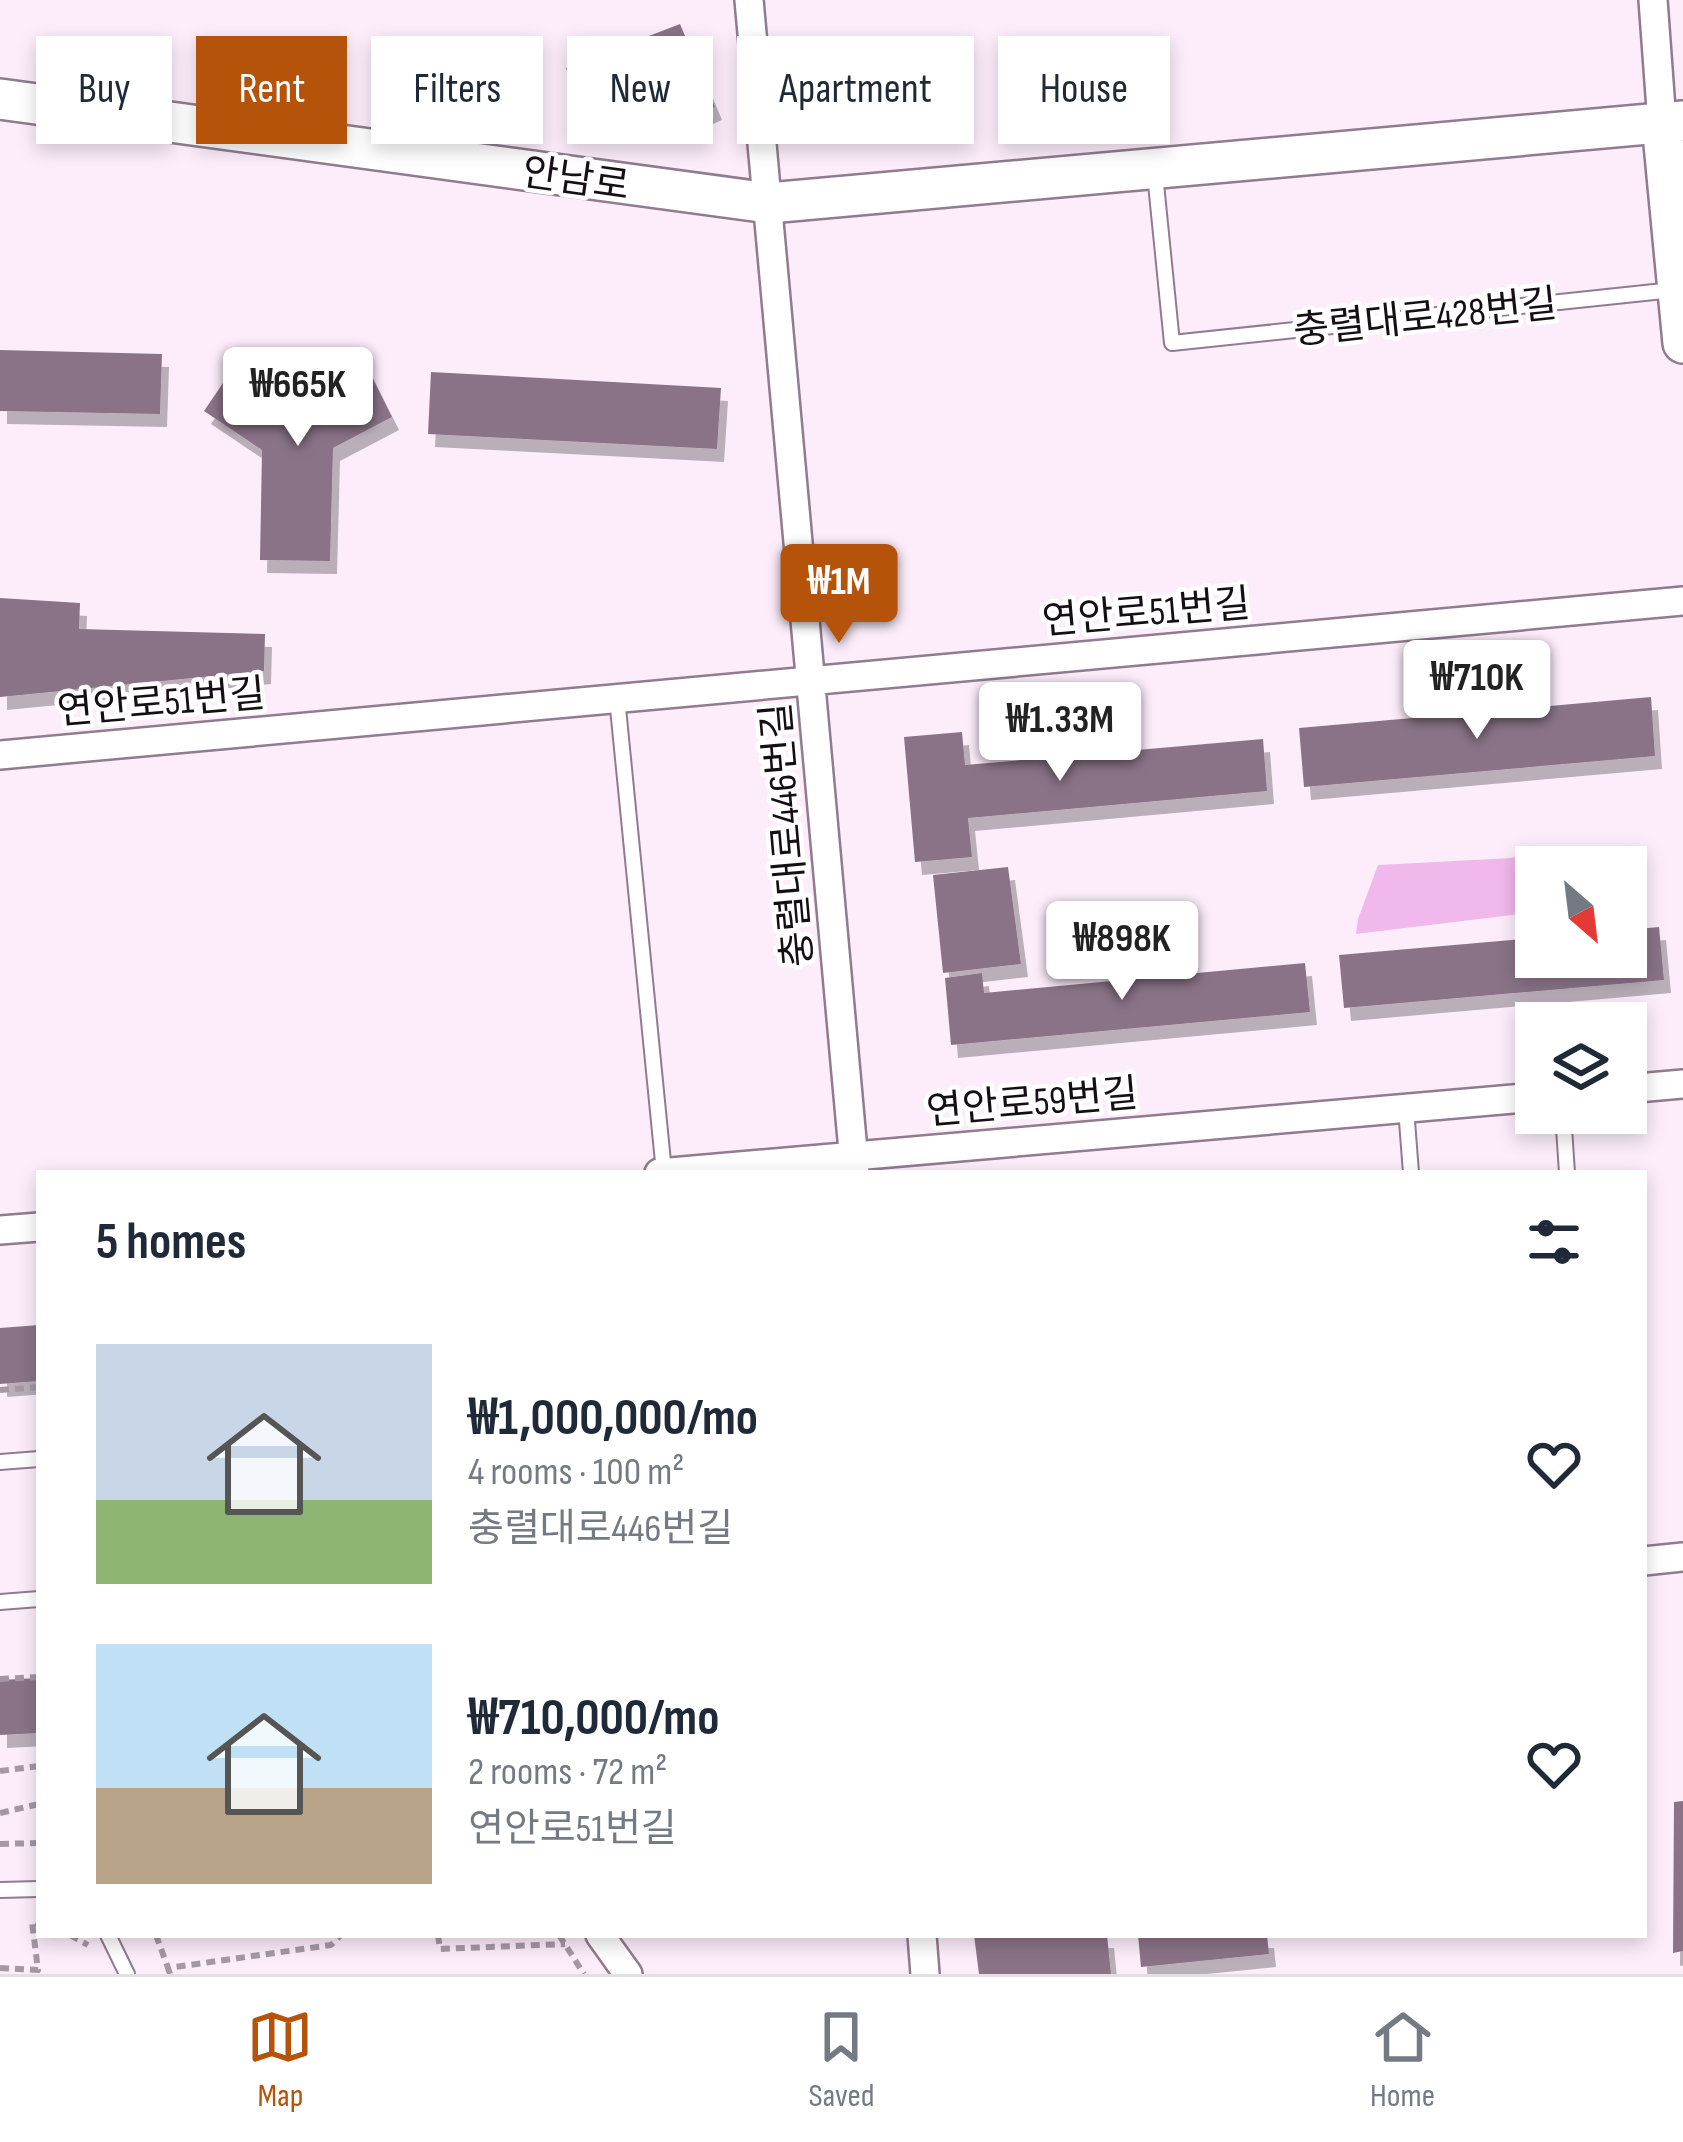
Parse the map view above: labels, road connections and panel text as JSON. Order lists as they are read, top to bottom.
{
  "streets": {
    "street": [
      "안남로",
      "연안로51번길",
      "충렬대로446번길",
      "연안로59번길"
    ],
    "lane": ["충렬대로428번길"]
  },
  "crossings": [
    ["안남로", "충렬대로428번길"],
    ["안남로", "충렬대로446번길"],
    ["연안로51번길", "충렬대로446번길"],
    ["연안로51번길", "연안로59번길"],
    ["충렬대로446번길", "연안로59번길"]
  ],
  "north": "bottom right",
  "page": {
    "chip": [
      "Buy",
      "Rent",
      "Filters",
      "New",
      "Apartment",
      "House"
    ],
    "price": [
      "₩665K",
      "₩1M",
      "₩710K",
      "₩1.33M",
      "₩898K"
    ],
    "heading": "5 homes",
    "list": [
      {
        "name": "₩1,000,000/mo",
        "note": "4 rooms · 100 m² · 충렬대로446번길"
      },
      {
        "name": "₩710,000/mo",
        "note": "2 rooms · 72 m² · 연안로51번길"
      }
    ],
    "tabs": ["Map", "Saved", "Home"]
  }
}
